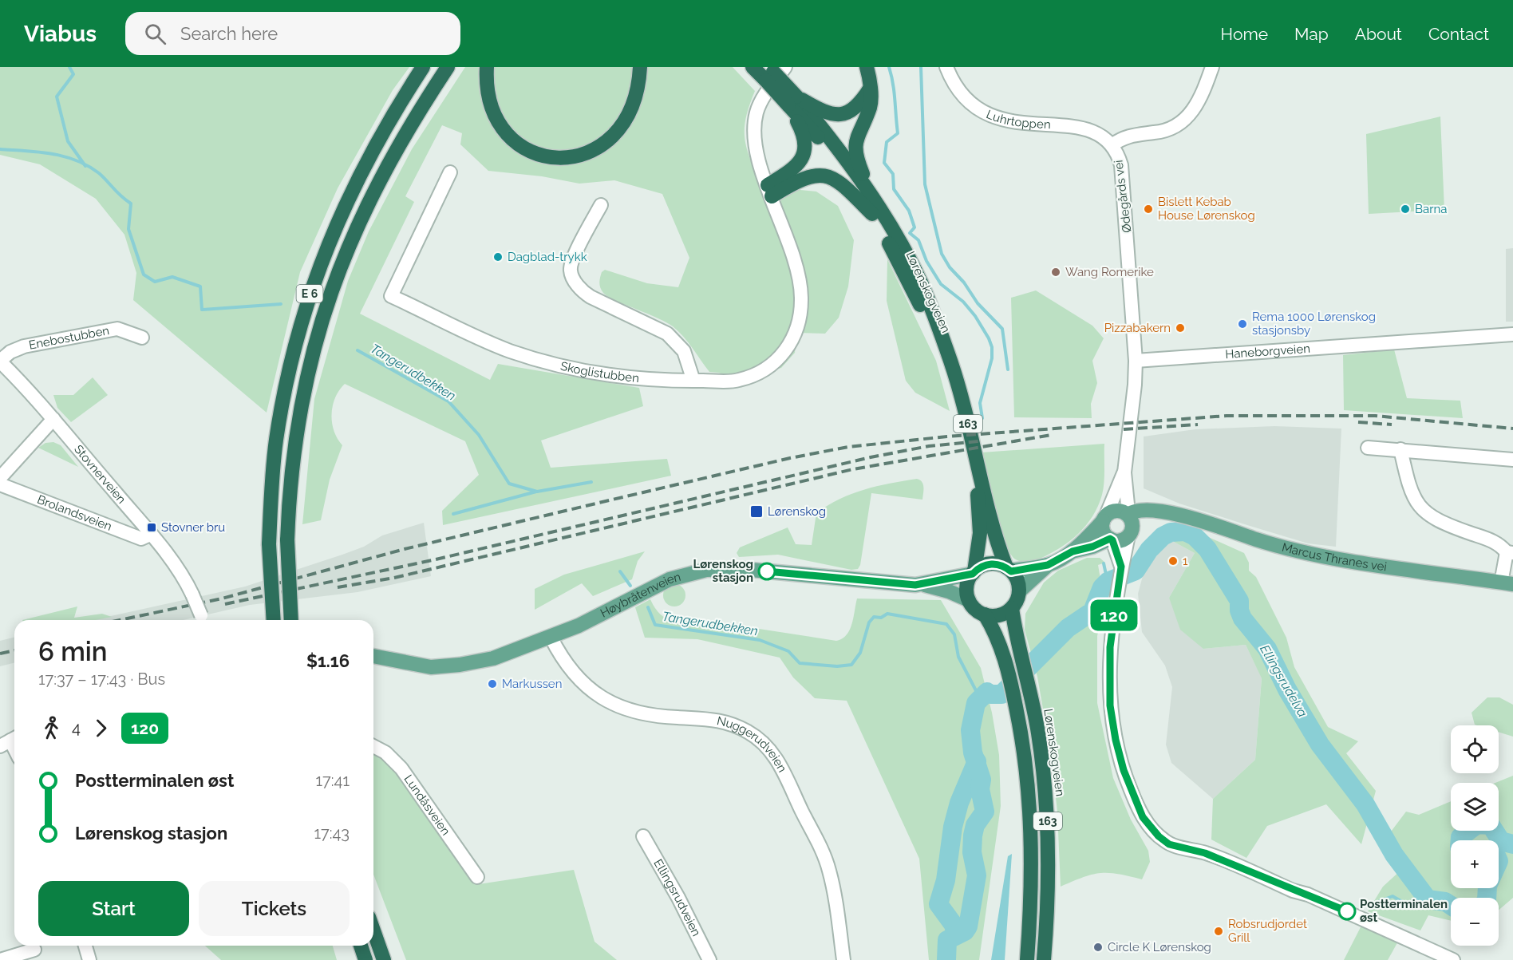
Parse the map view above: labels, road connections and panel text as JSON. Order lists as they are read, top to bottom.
{
  "streets": {
    "highway": ["Lørenskogveien", "E 6", "163"],
    "main road": ["Marcus Thranes vei", "Høybråtenveien"],
    "street": [
      "Luhrtoppen",
      "Ødegårds vei",
      "Enebostubben",
      "Haneborgveien",
      "Skoglistubben",
      "Stovnerveien",
      "Brolandsveien",
      "Nuggerudveien",
      "Lundåsveien",
      "Ellingsrudveien"
    ]
  },
  "crossings": [
    ["Luhrtoppen", "Ødegårds vei"],
    ["Ødegårds vei", "Haneborgveien"],
    ["Lørenskogveien", "163"],
    ["Lørenskogveien", "Høybråtenveien"],
    ["Enebostubben", "Stovnerveien"],
    ["163", "Høybråtenveien"],
    ["Stovnerveien", "Brolandsveien"],
    ["Høybråtenveien", "Nuggerudveien"]
  ],
  "water": ["Tangerudbekken", "Ellingsrudelva"],
  "places": {
    "other": [
      "Bislett Kebab House Lørenskog",
      "Barna",
      "Dagblad-trykk",
      "Wang Romerike",
      "Rema 1000 Lørenskog stasjonsby",
      "Pizzabakern",
      "1",
      "Lørenskog stasjon",
      "Markussen",
      "Postterminalen øst",
      "Robsrudjordet Grill",
      "Circle K Lørenskog"
    ],
    "transit": ["Lørenskog", "Stovner bru"]
  },
  "lines": ["bus line 120"],
  "page": {
    "header": "Viabus",
    "search": "Search here",
    "nav": [
      "Home",
      "Map",
      "About",
      "Contact"
    ],
    "on_map": "120",
    "heading": ["6 min", "17:37 – 17:43 · Bus", "$1.16"],
    "legs": ["4", "120"],
    "map_buttons": ["+", "−"],
    "list": [
      {
        "name": "Postterminalen øst",
        "value": "17:41"
      },
      {
        "name": "Lørenskog stasjon",
        "value": "17:43"
      }
    ],
    "buttons": ["Start", "Tickets"]
  }
}
